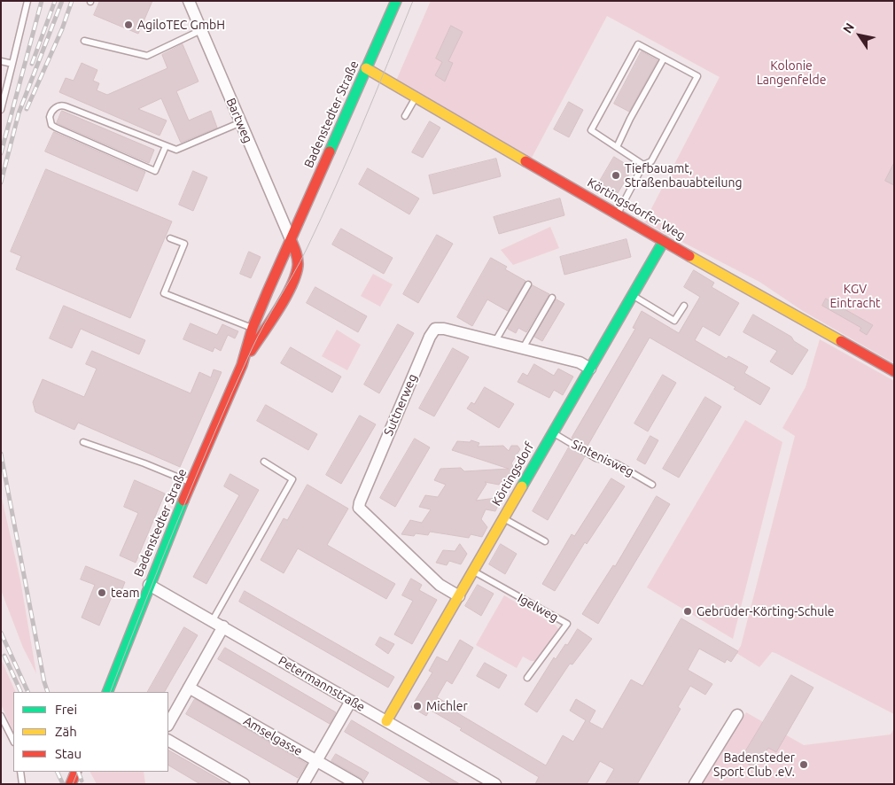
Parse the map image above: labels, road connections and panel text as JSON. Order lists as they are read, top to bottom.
{
  "streets": {
    "street": [
      "Badenstedter Straße",
      "Bartweg",
      "Körtingsdorfer Weg",
      "Suttnerweg",
      "Körtingsdorf",
      "Petermannstraße",
      "Amselgasse"
    ],
    "lane": ["Sintenisweg", "Igelweg"]
  },
  "crossings": [
    ["Badenstedter Straße", "Bartweg"],
    ["Badenstedter Straße", "Körtingsdorfer Weg"],
    ["Badenstedter Straße", "Petermannstraße"],
    ["Körtingsdorfer Weg", "Körtingsdorf"],
    ["Suttnerweg", "Körtingsdorf"],
    ["Sintenisweg", "Körtingsdorf"],
    ["Körtingsdorf", "Igelweg"],
    ["Körtingsdorf", "Petermannstraße"]
  ],
  "parks": ["Kolonie Langenfelde", "KGV Eintracht"],
  "places": [
    "AgiloTEC GmbH",
    "Tiefbauamt, Straßenbauabteilung",
    "team",
    "Gebrüder-Körting-Schule",
    "Michler",
    "Badensteder Sport Club .eV."
  ],
  "legend": ["Frei", "Zäh", "Stau"],
  "north": "top left"
}
